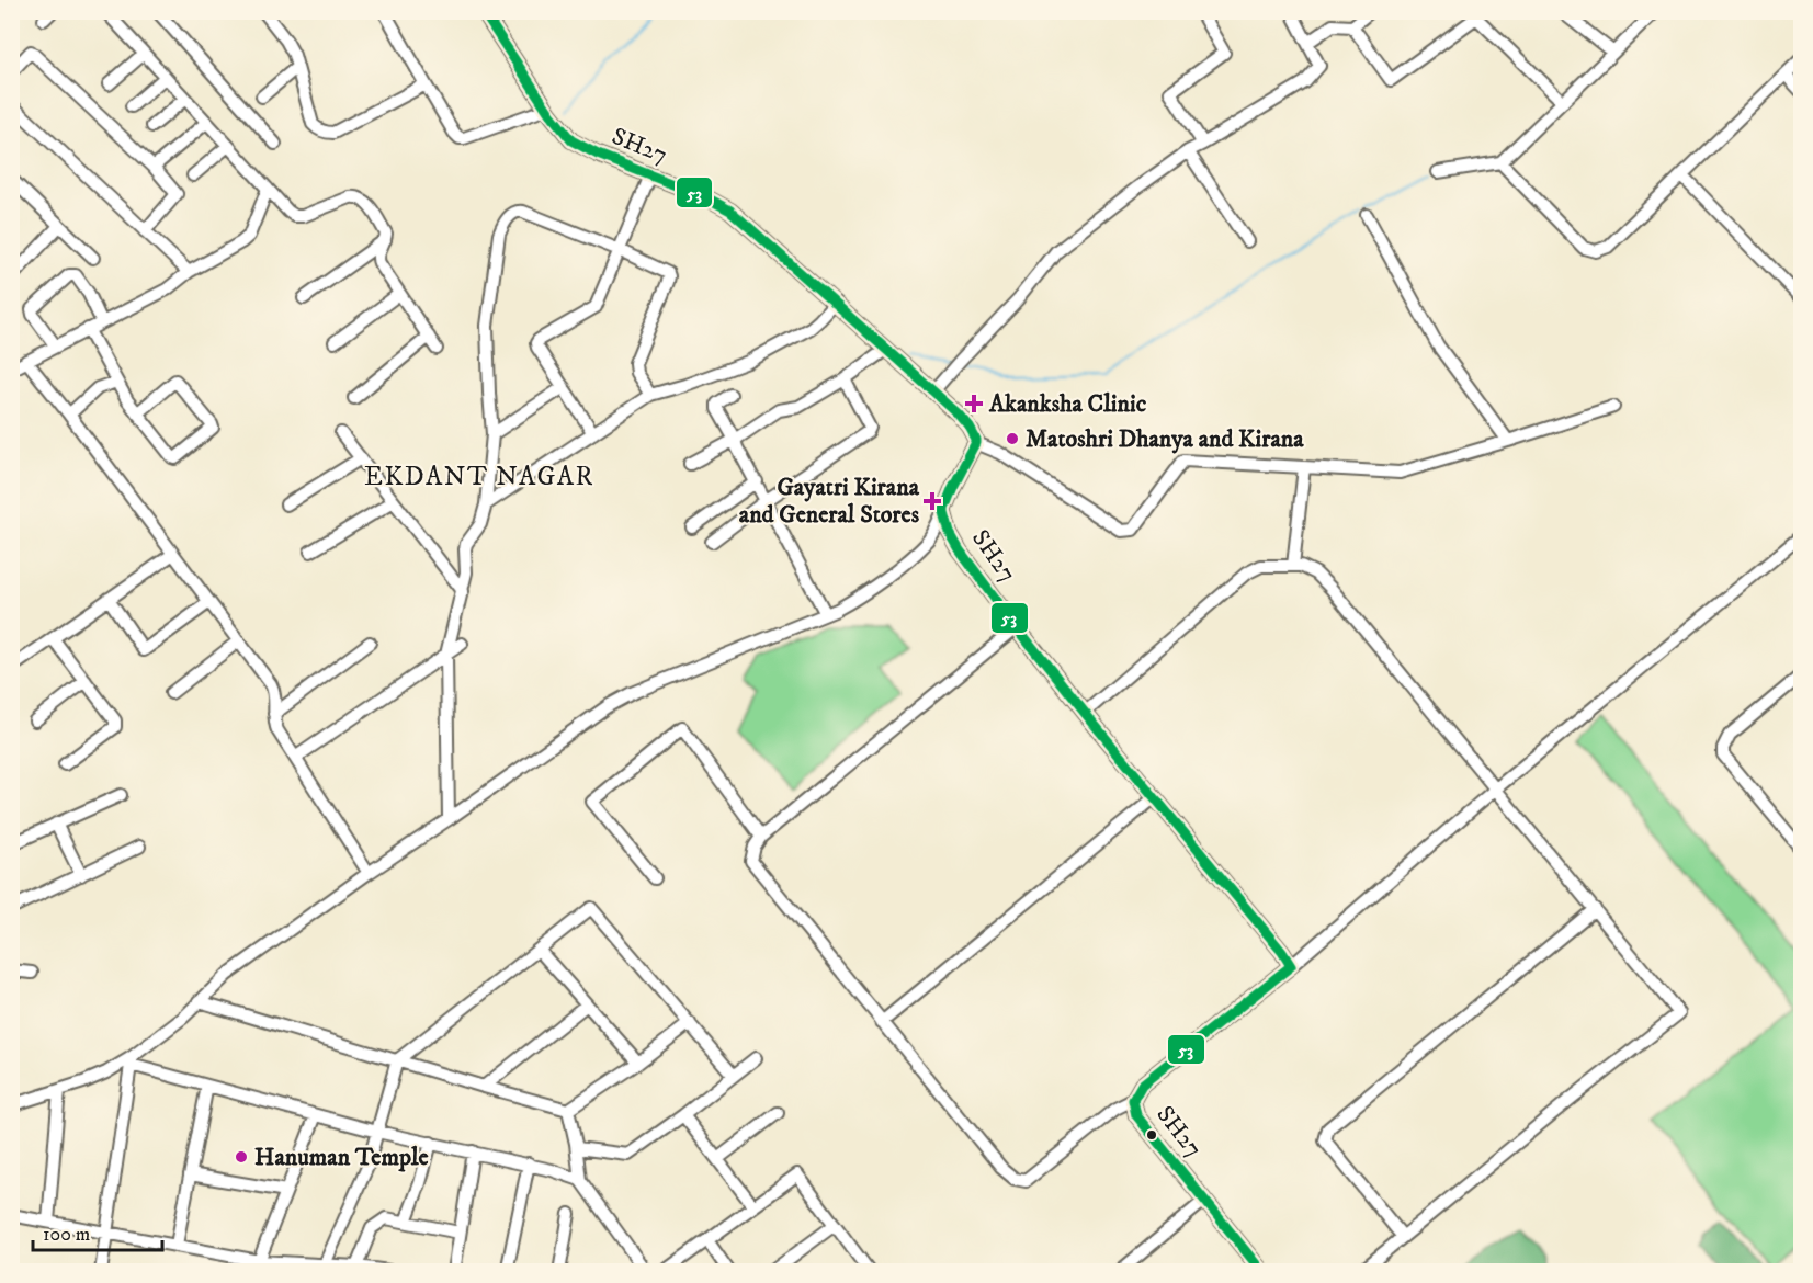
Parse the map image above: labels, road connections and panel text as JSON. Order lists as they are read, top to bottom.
{
  "streets": {
    "main road": ["SH27"]
  },
  "districts": ["EKDANT NAGAR"],
  "places": {
    "health": ["Akanksha Clinic", "Gayatri Kirana and General Stores"],
    "other": ["Matoshri Dhanya and Kirana", "Hanuman Temple"]
  },
  "lines": ["transit line 53"],
  "scale_bar": "100 m"
}
